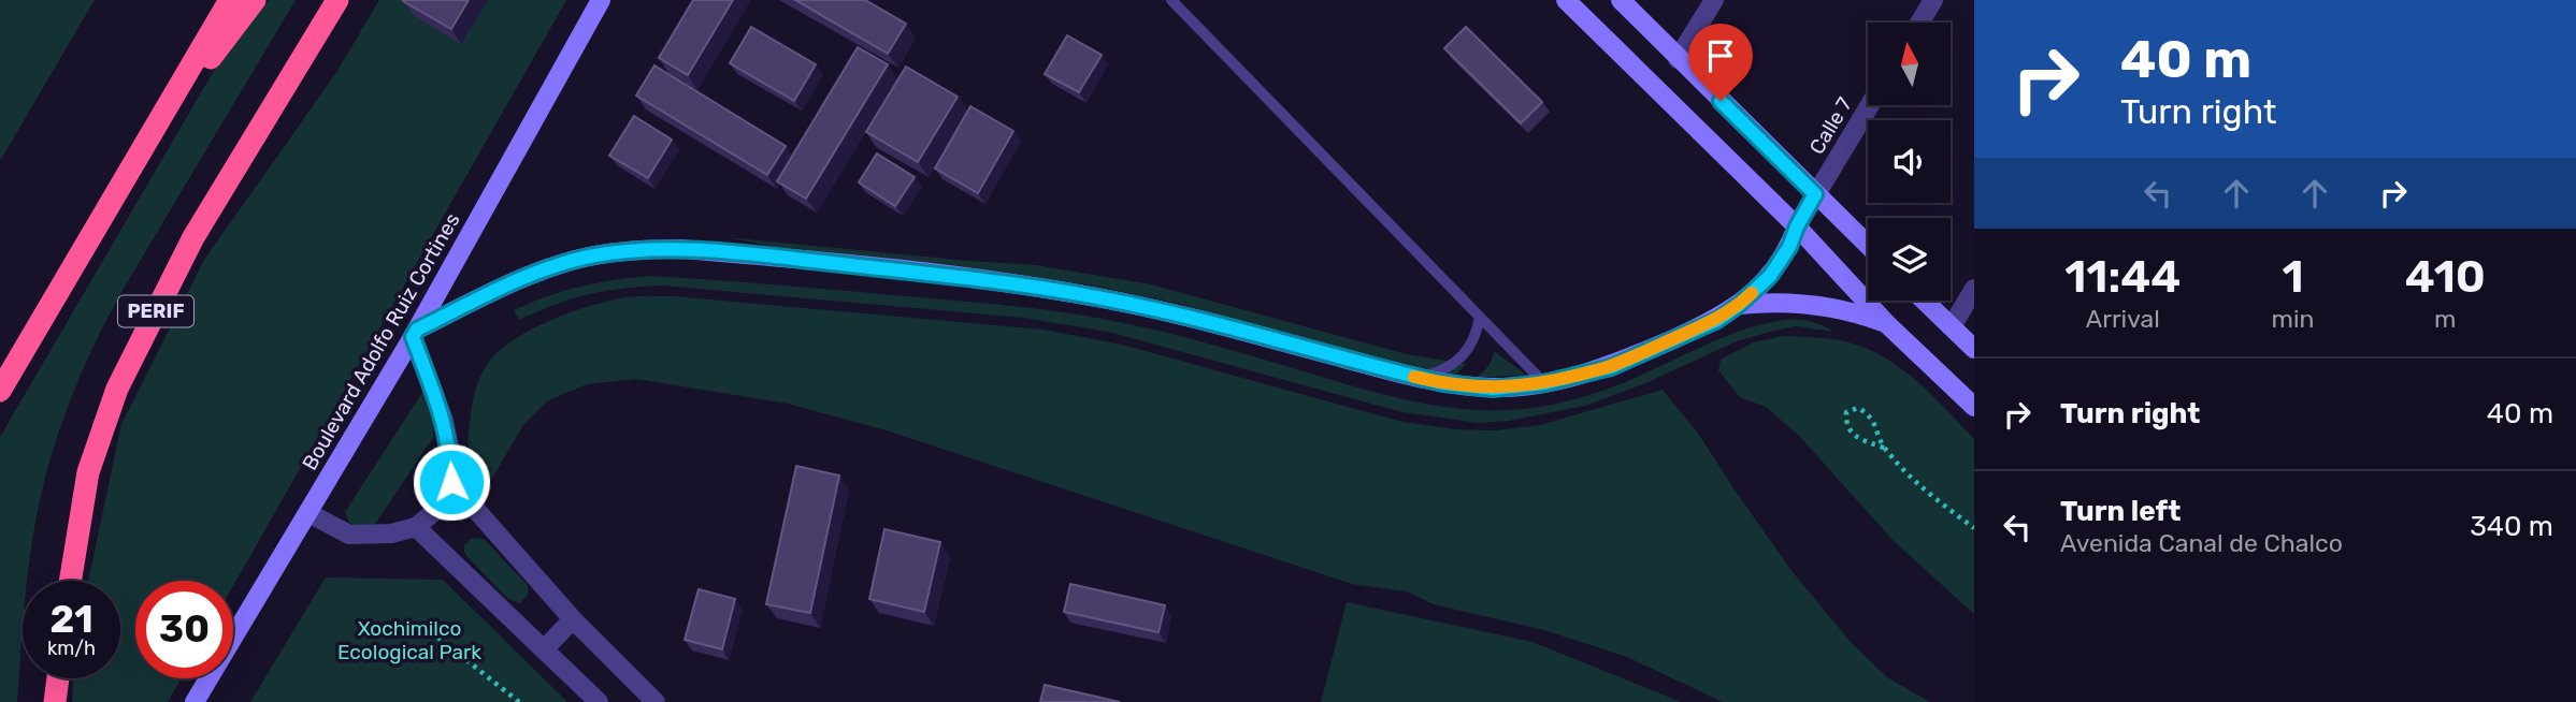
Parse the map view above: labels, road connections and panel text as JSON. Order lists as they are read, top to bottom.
{
  "streets": {
    "highway": ["PERIF"],
    "main road": ["Boulevard Adolfo Ruiz Cortines"],
    "street": ["Calle 7"]
  },
  "parks": ["Xochimilco Ecological Park"],
  "north": "top",
  "page": {
    "turn": ["40 m", "Turn right"],
    "eta": [
      "11:44",
      "Arrival",
      "1",
      "min",
      "410",
      "m"
    ],
    "list": [
      {
        "name": "Turn right",
        "value": "40 m"
      },
      {
        "name": "Turn left",
        "note": "Avenida Canal de Chalco",
        "value": "340 m"
      }
    ],
    "speed": "21 km/h",
    "limit": "30"
  }
}
